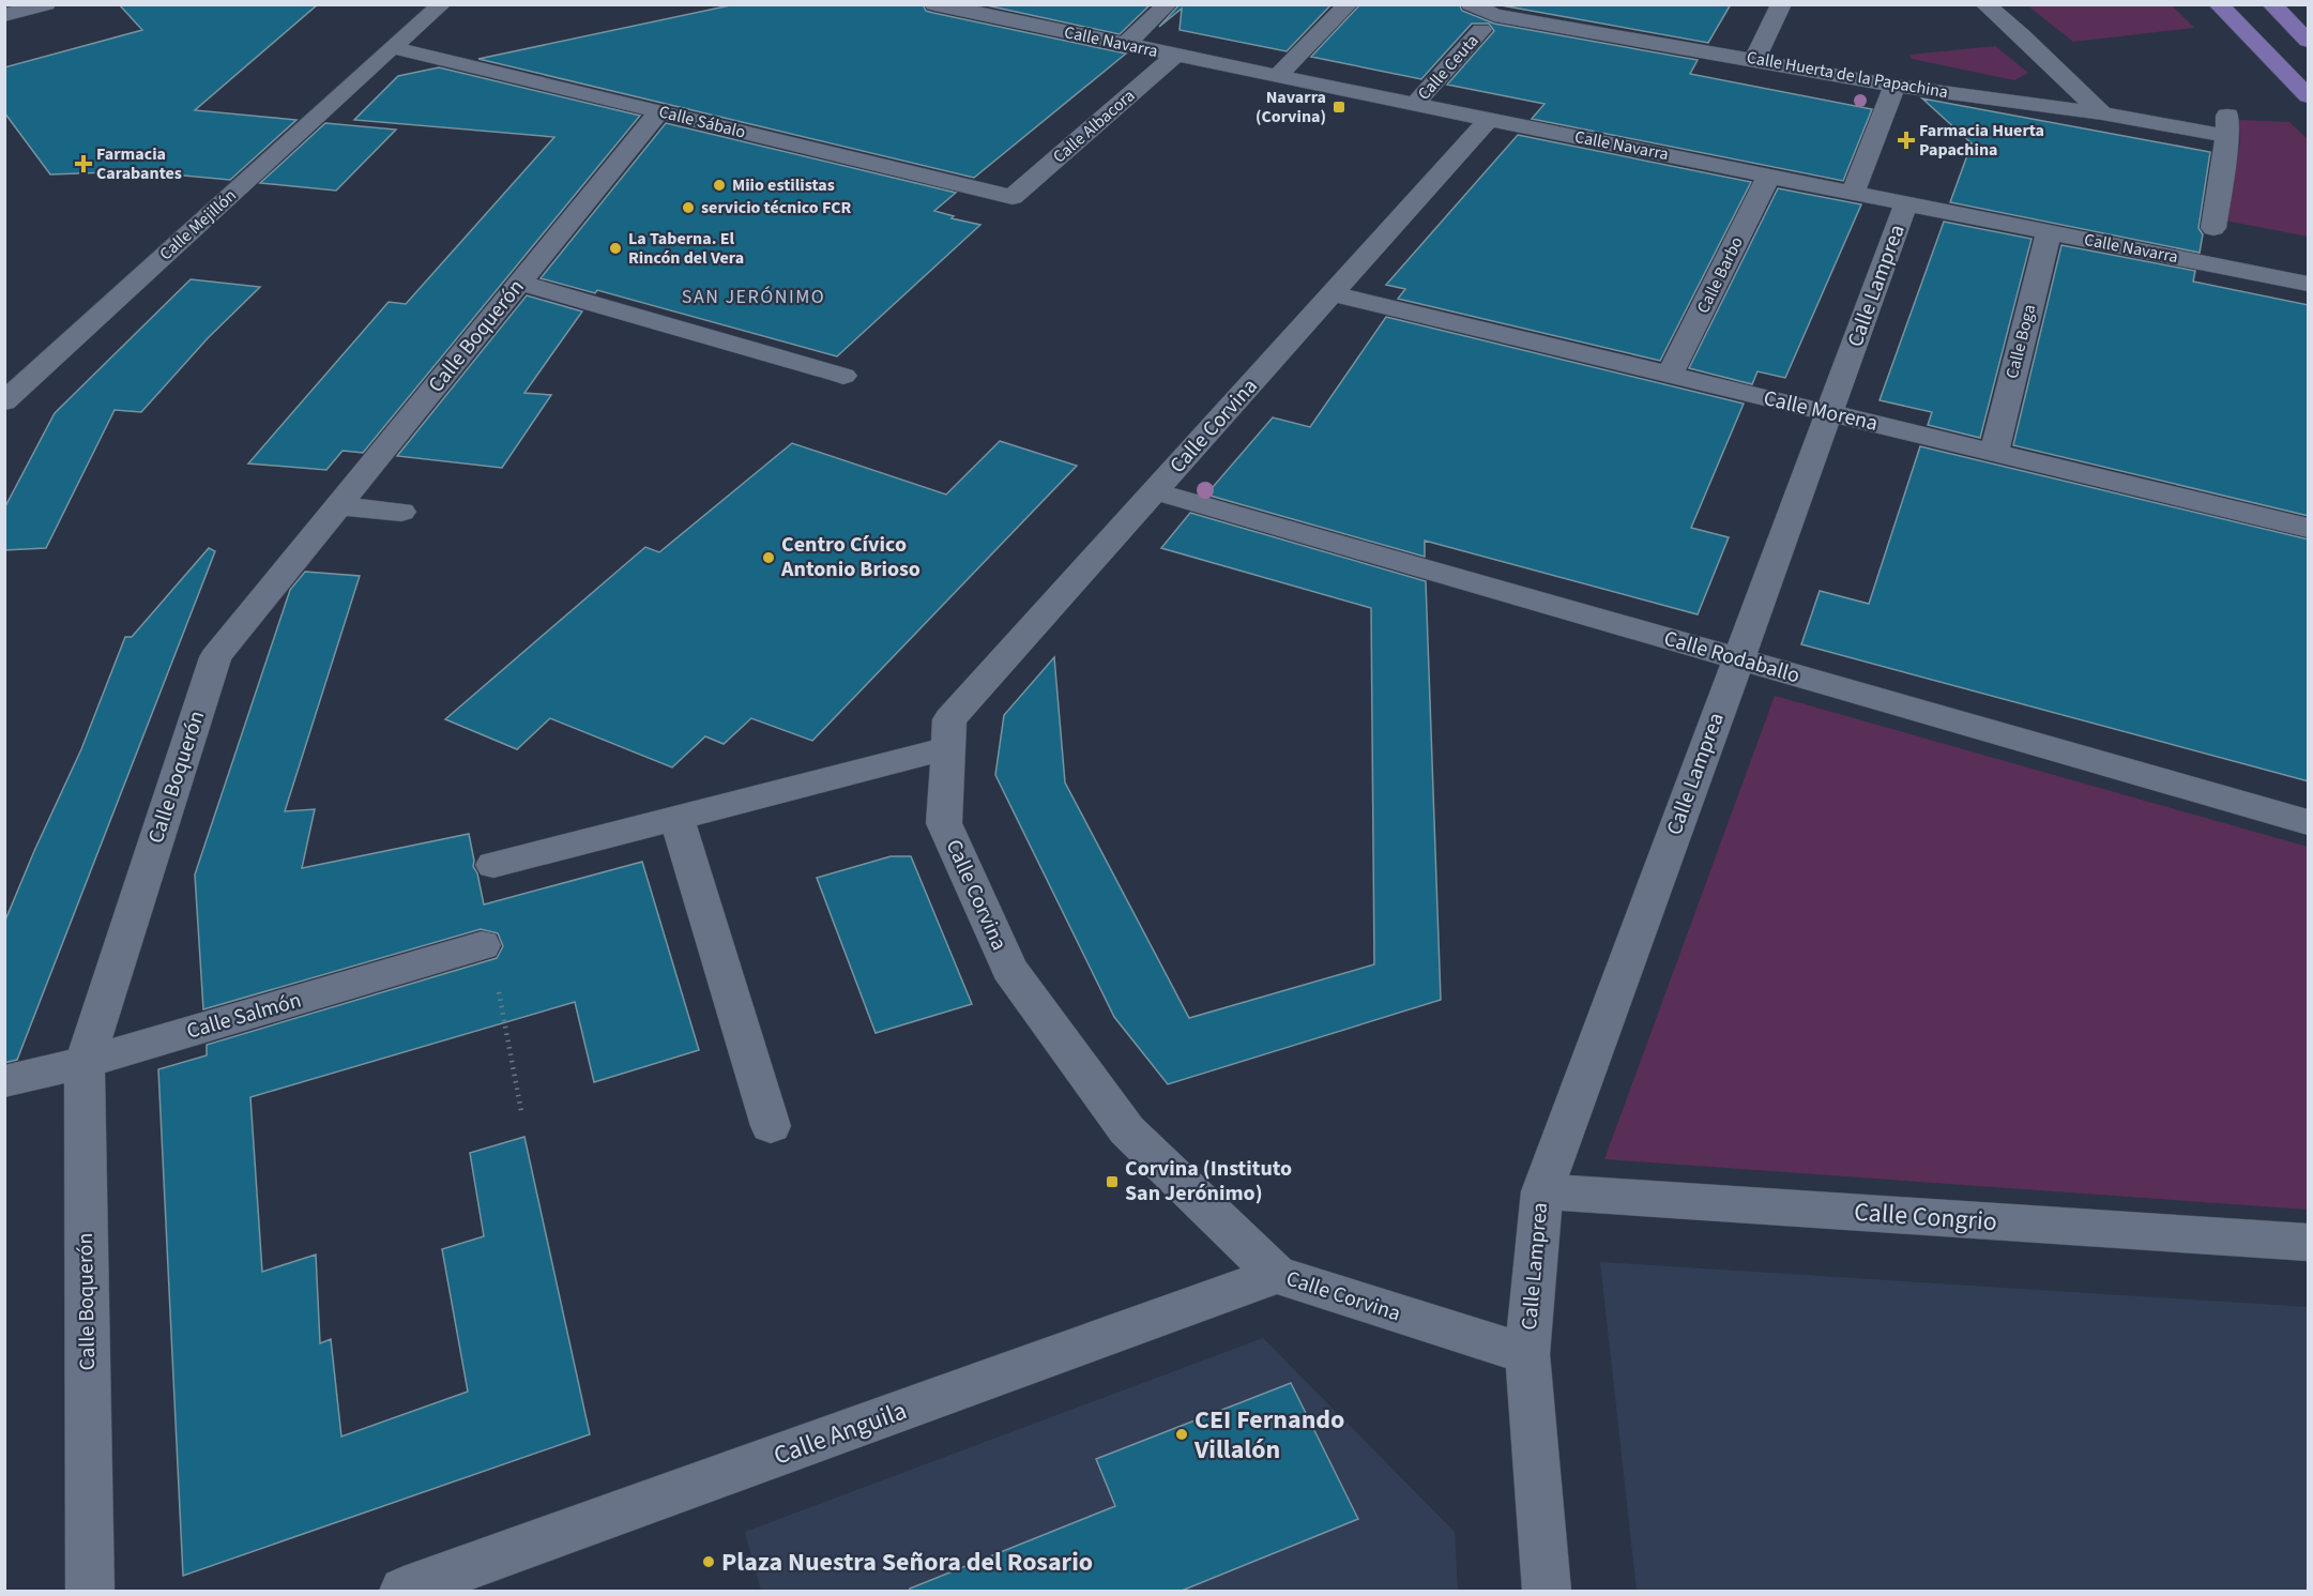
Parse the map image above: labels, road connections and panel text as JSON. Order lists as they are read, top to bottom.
{
  "streets": {
    "street": [
      "Calle Navarra",
      "Calle Ceuta",
      "Calle Huerta de la Papachina",
      "Calle Sábalo",
      "Calle Albacora",
      "Calle Mejillón",
      "Calle Barbo",
      "Calle Lamprea",
      "Calle Boquerón",
      "Calle Boga",
      "Calle Morena",
      "Calle Corvina",
      "Calle Rodaballo",
      "Calle Salmón",
      "Calle Congrio",
      "Calle Anguila"
    ]
  },
  "crossings": [
    ["Calle Navarra", "Calle Ceuta"],
    ["Calle Navarra", "Calle Albacora"],
    ["Calle Navarra", "Calle Barbo"],
    ["Calle Navarra", "Calle Lamprea"],
    ["Calle Navarra", "Calle Boga"],
    ["Calle Navarra", "Calle Corvina"],
    ["Calle Ceuta", "Calle Huerta de la Papachina"],
    ["Calle Sábalo", "Calle Albacora"],
    ["Calle Sábalo", "Calle Mejillón"],
    ["Calle Sábalo", "Calle Boquerón"],
    ["Calle Barbo", "Calle Morena"],
    ["Calle Lamprea", "Calle Morena"],
    ["Calle Lamprea", "Calle Corvina"],
    ["Calle Lamprea", "Calle Rodaballo"],
    ["Calle Lamprea", "Calle Congrio"],
    ["Calle Boquerón", "Calle Salmón"],
    ["Calle Boga", "Calle Morena"],
    ["Calle Morena", "Calle Corvina"],
    ["Calle Corvina", "Calle Rodaballo"],
    ["Calle Corvina", "Calle Anguila"]
  ],
  "districts": ["SAN JERÓNIMO"],
  "places": {
    "transit": ["Navarra (Corvina)", "Corvina (Instituto San Jerónimo)"],
    "health": ["Farmacia Huerta Papachina", "Farmacia Carabantes"],
    "other": [
      "Miio estilistas",
      "servicio técnico FCR",
      "La Taberna. El Rincón del Vera",
      "Centro Cívico Antonio Brioso",
      "CEI Fernando Villalón",
      "Plaza Nuestra Señora del Rosario"
    ]
  }
}
